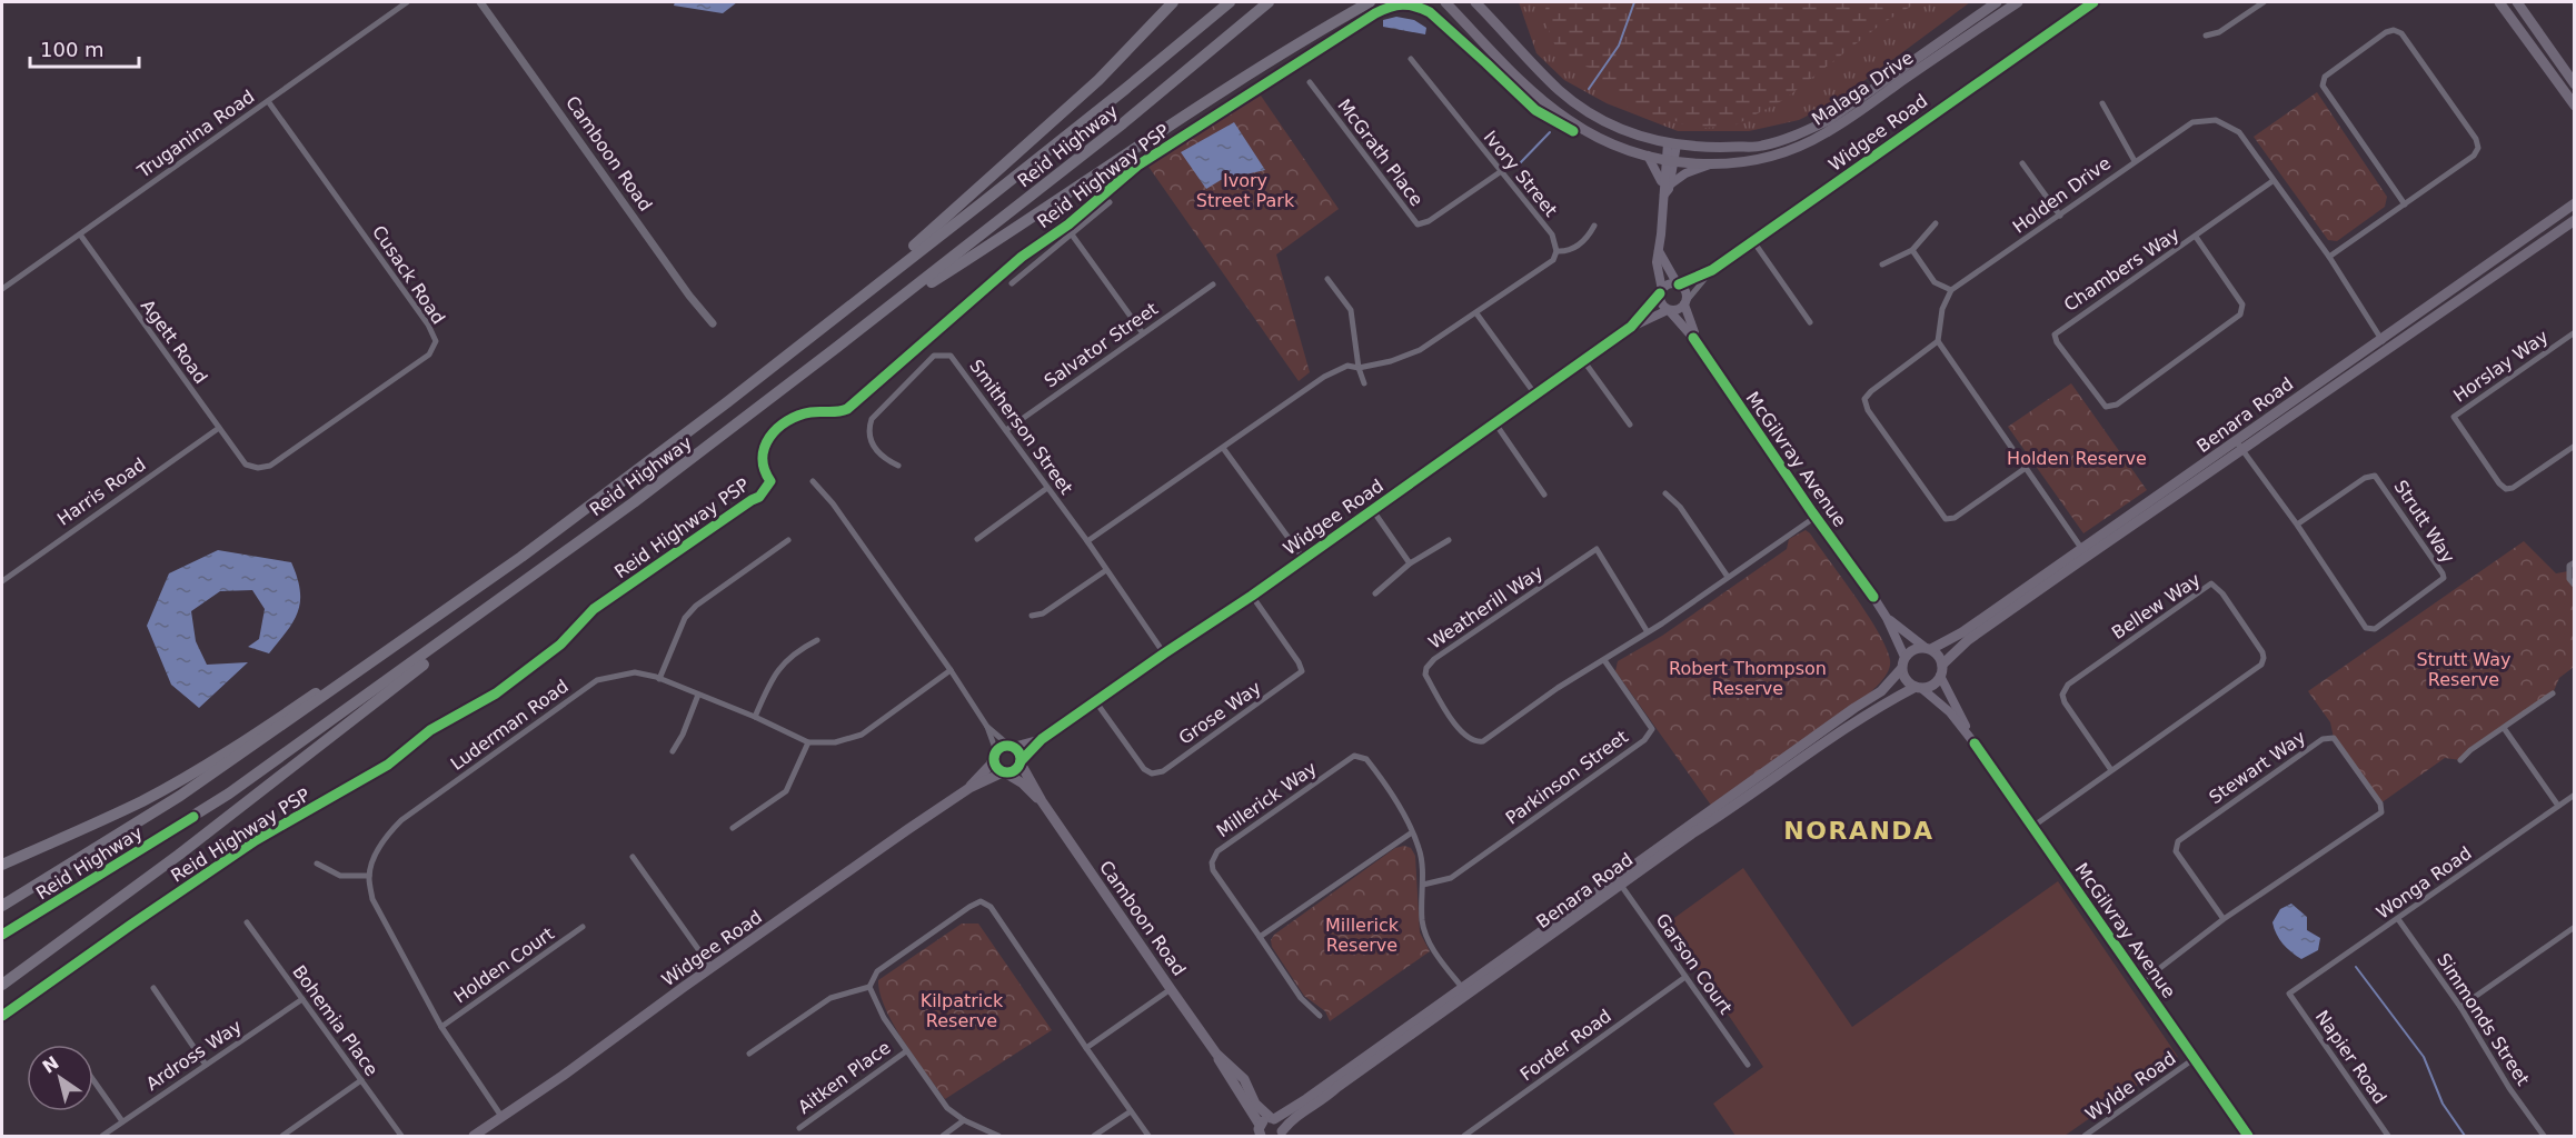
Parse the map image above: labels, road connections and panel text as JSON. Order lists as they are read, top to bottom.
{
  "streets": {
    "highway": ["Reid Highway"],
    "main road": [
      "Malaga Drive",
      "Widgee Road",
      "Camboon Road",
      "Benara Road",
      "McGilvray Avenue"
    ],
    "street": [
      "Truganina Road",
      "McGrath Place",
      "Ivory Street",
      "Holden Drive",
      "Chambers Way",
      "Cusack Road",
      "Agett Road",
      "Salvator Street",
      "Horslay Way",
      "Smitherson Street",
      "Harris Road",
      "Strutt Way",
      "Bellew Way",
      "Weatherill Way",
      "Grose Way",
      "Luderman Road",
      "Stewart Way",
      "Parkinson Street",
      "Millerick Way",
      "Wonga Road",
      "Garson Court",
      "Holden Court",
      "Simmonds Street",
      "Bohemia Place",
      "Forder Road",
      "Ardross Way",
      "Napier Road",
      "Aitken Place",
      "Wylde Road"
    ],
    "cycle path": ["Reid Highway PSP"]
  },
  "crossings": [
    ["Widgee Road", "Camboon Road"],
    ["Widgee Road", "Smitherson Street"],
    ["Widgee Road", "McGilvray Avenue"],
    ["Widgee Road", "Grose Way"],
    ["Truganina Road", "Cusack Road"],
    ["Truganina Road", "Agett Road"],
    ["McGrath Place", "Ivory Street"],
    ["Camboon Road", "Benara Road"],
    ["Holden Drive", "Chambers Way"],
    ["Holden Drive", "Benara Road"],
    ["Cusack Road", "Agett Road"],
    ["Agett Road", "Harris Road"],
    ["Salvator Street", "Smitherson Street"],
    ["Benara Road", "McGilvray Avenue"],
    ["Benara Road", "Strutt Way"],
    ["Benara Road", "Millerick Way"],
    ["Benara Road", "Garson Court"],
    ["McGilvray Avenue", "Bellew Way"],
    ["McGilvray Avenue", "Weatherill Way"],
    ["McGilvray Avenue", "Stewart Way"],
    ["McGilvray Avenue", "Wylde Road"],
    ["Weatherill Way", "Parkinson Street"],
    ["Parkinson Street", "Millerick Way"],
    ["Wonga Road", "Simmonds Street"],
    ["Wonga Road", "Napier Road"],
    ["Garson Court", "Forder Road"],
    ["Bohemia Place", "Ardross Way"]
  ],
  "districts": ["NORANDA"],
  "parks": [
    "Ivory Street Park",
    "Holden Reserve",
    "Strutt Way Reserve",
    "Robert Thompson Reserve",
    "Millerick Reserve",
    "Kilpatrick Reserve"
  ],
  "scale_bar": "100 m",
  "north": "top left"
}
